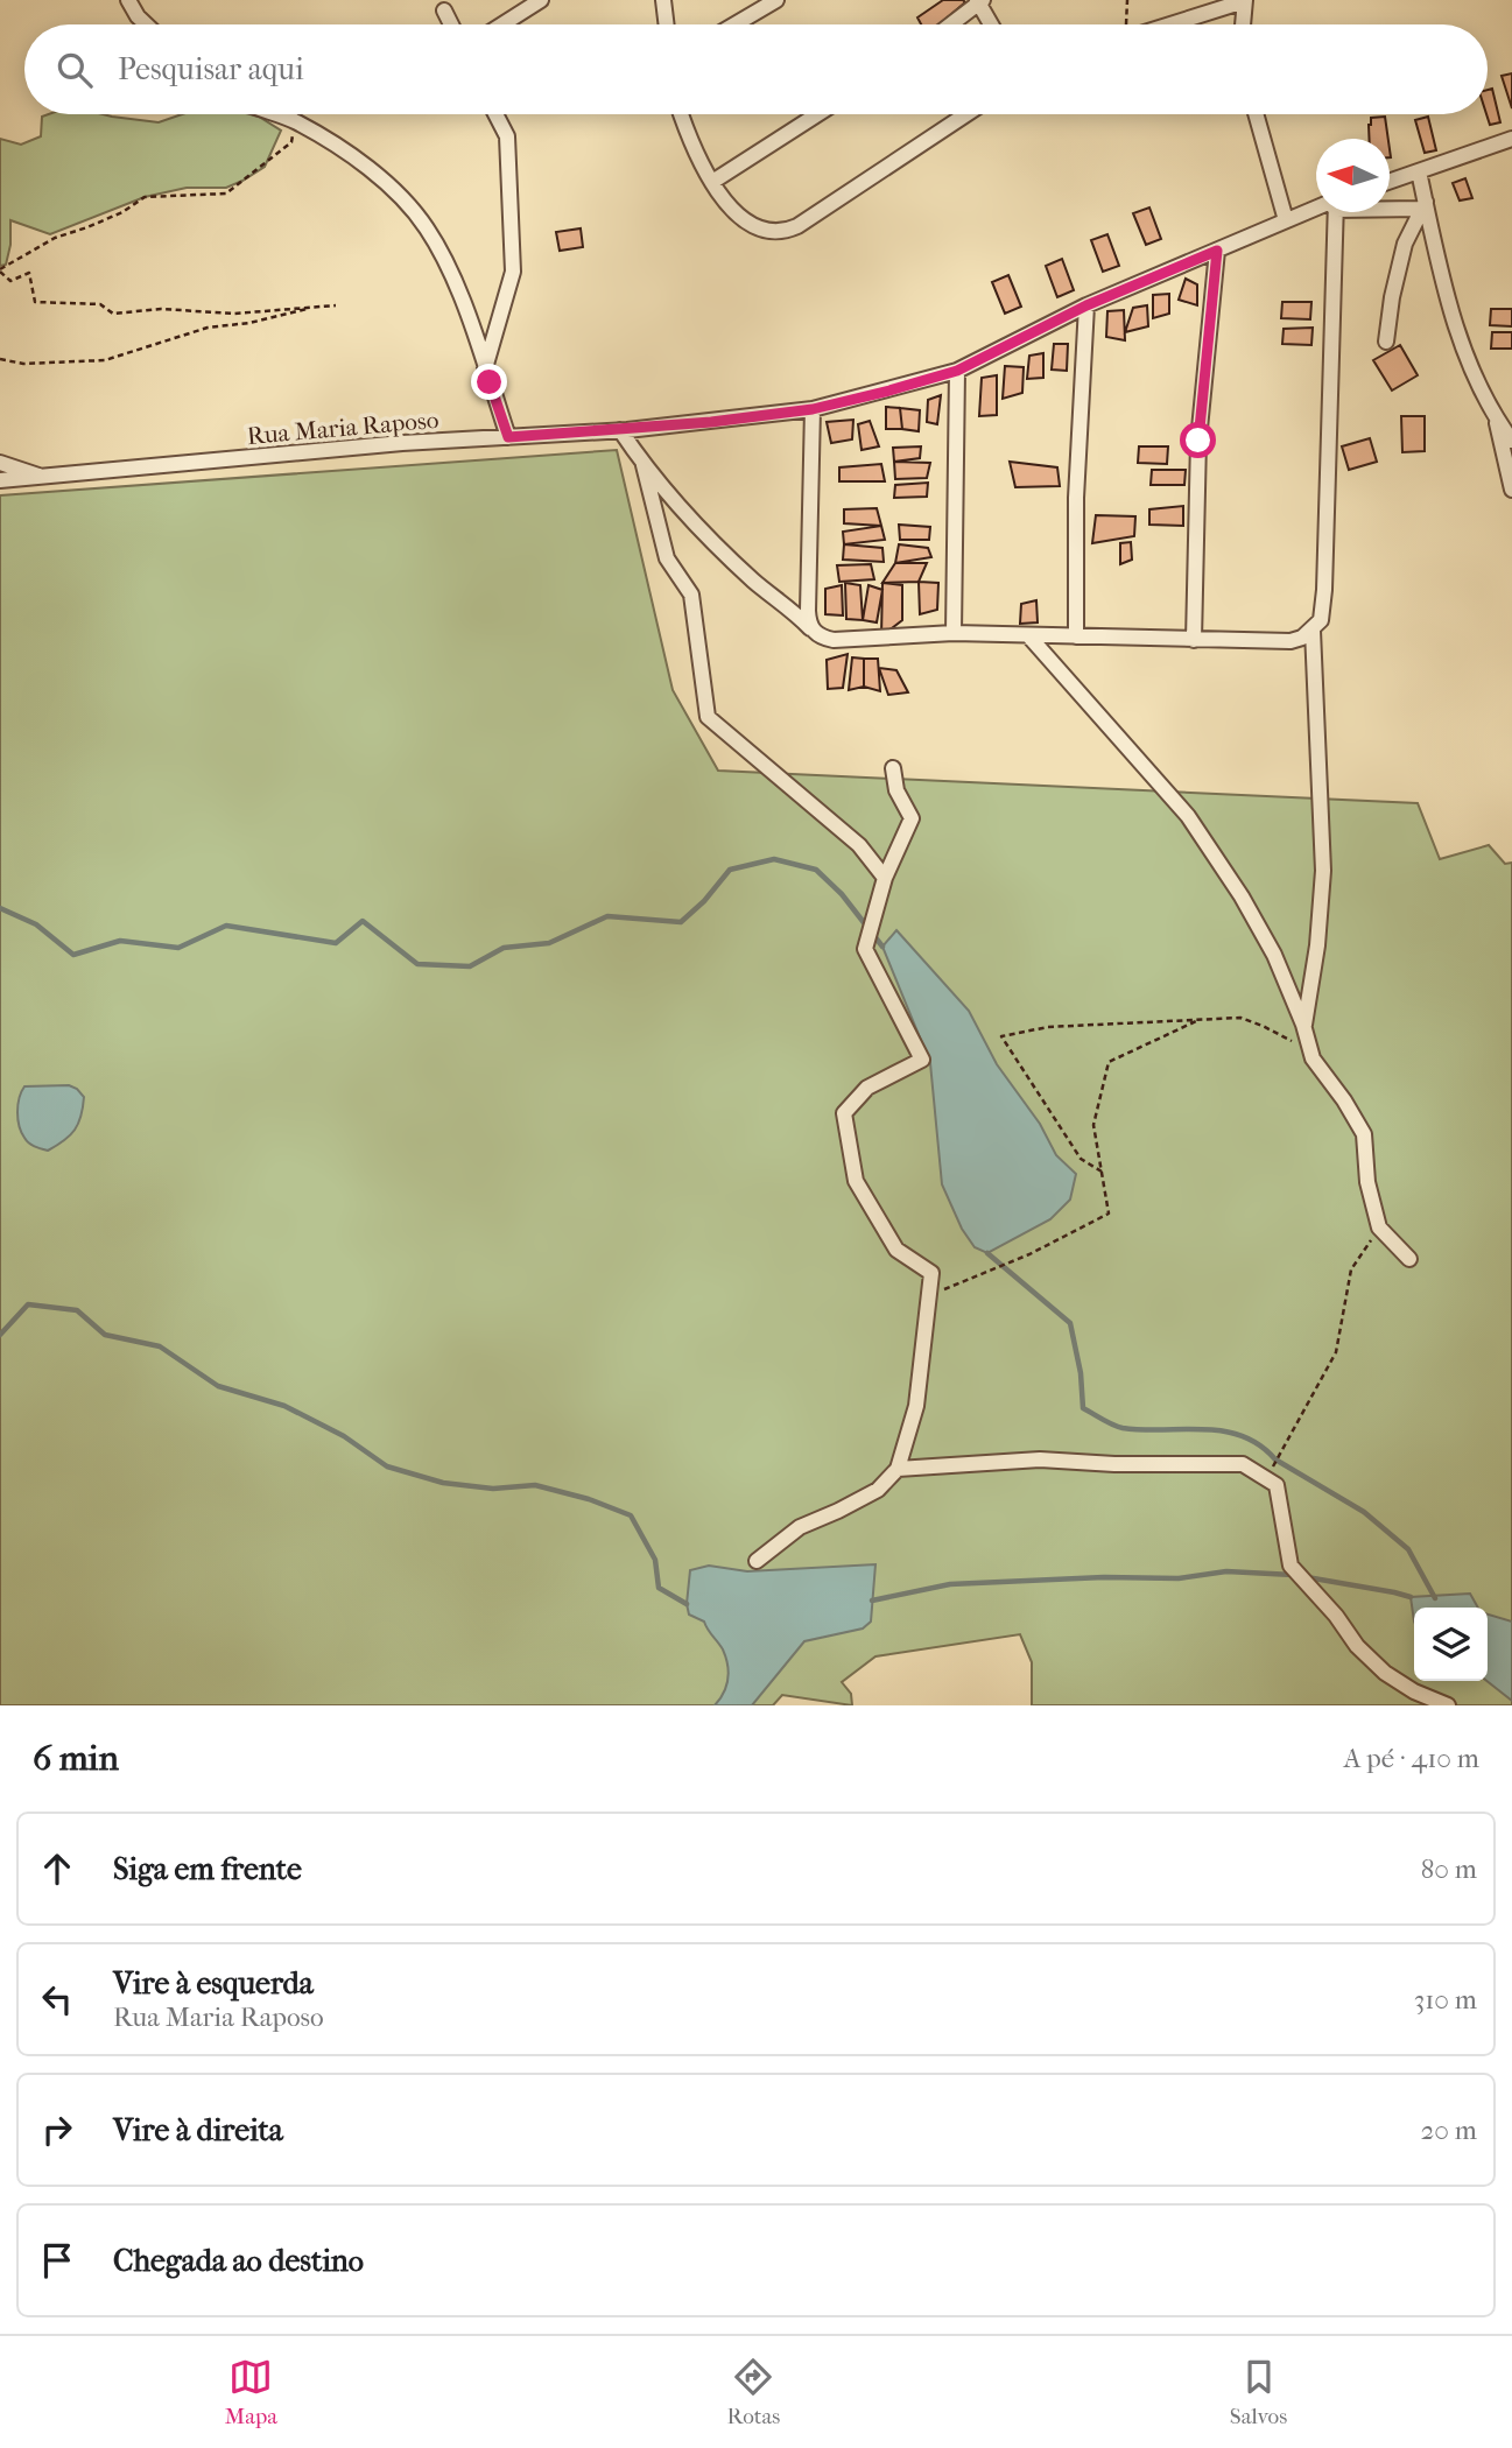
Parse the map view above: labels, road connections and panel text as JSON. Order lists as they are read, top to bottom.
{
  "streets": {
    "street": ["Rua Maria Raposo"]
  },
  "north": "left",
  "page": {
    "search": "Pesquisar aqui",
    "heading": ["6 min", "A pé · 410 m"],
    "list": [
      ["Siga em frente", "80 m"],
      ["Vire à esquerda", "Rua Maria Raposo", "310 m"],
      ["Vire à direita", "20 m"],
      "Chegada ao destino"
    ],
    "nav": ["Mapa", "Rotas", "Salvos"]
  }
}
